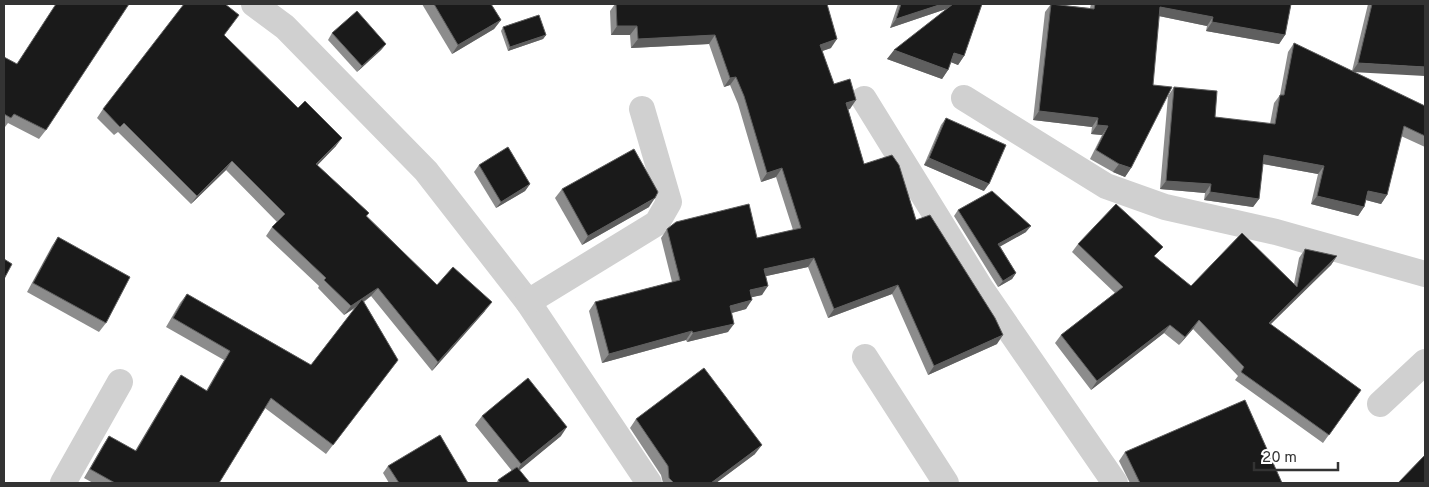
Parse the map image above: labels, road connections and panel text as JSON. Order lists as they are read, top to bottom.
{
  "scale_bar": "20 m"
}
